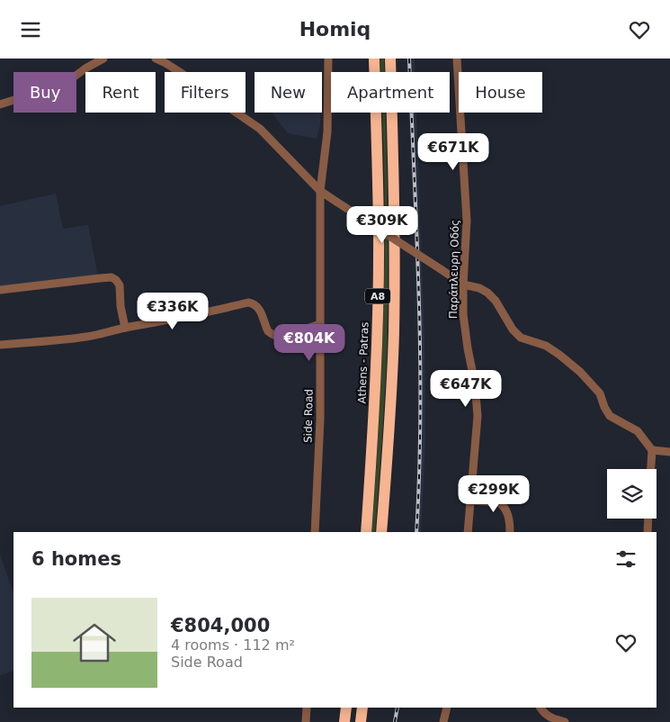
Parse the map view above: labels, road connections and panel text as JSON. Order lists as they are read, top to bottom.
{
  "streets": {
    "highway": ["Α8", "Athens - Patras"],
    "street": ["Παράπλευρη Οδός", "Side Road"]
  },
  "page": {
    "header": "Homiq",
    "chip": [
      "Buy",
      "Rent",
      "Filters",
      "New",
      "Apartment",
      "House"
    ],
    "price": [
      "€671K",
      "€309K",
      "€336K",
      "€804K",
      "€647K",
      "€299K"
    ],
    "heading": "6 homes",
    "list": [
      {
        "name": "€804,000",
        "note": "4 rooms · 112 m² · Side Road"
      }
    ]
  }
}
